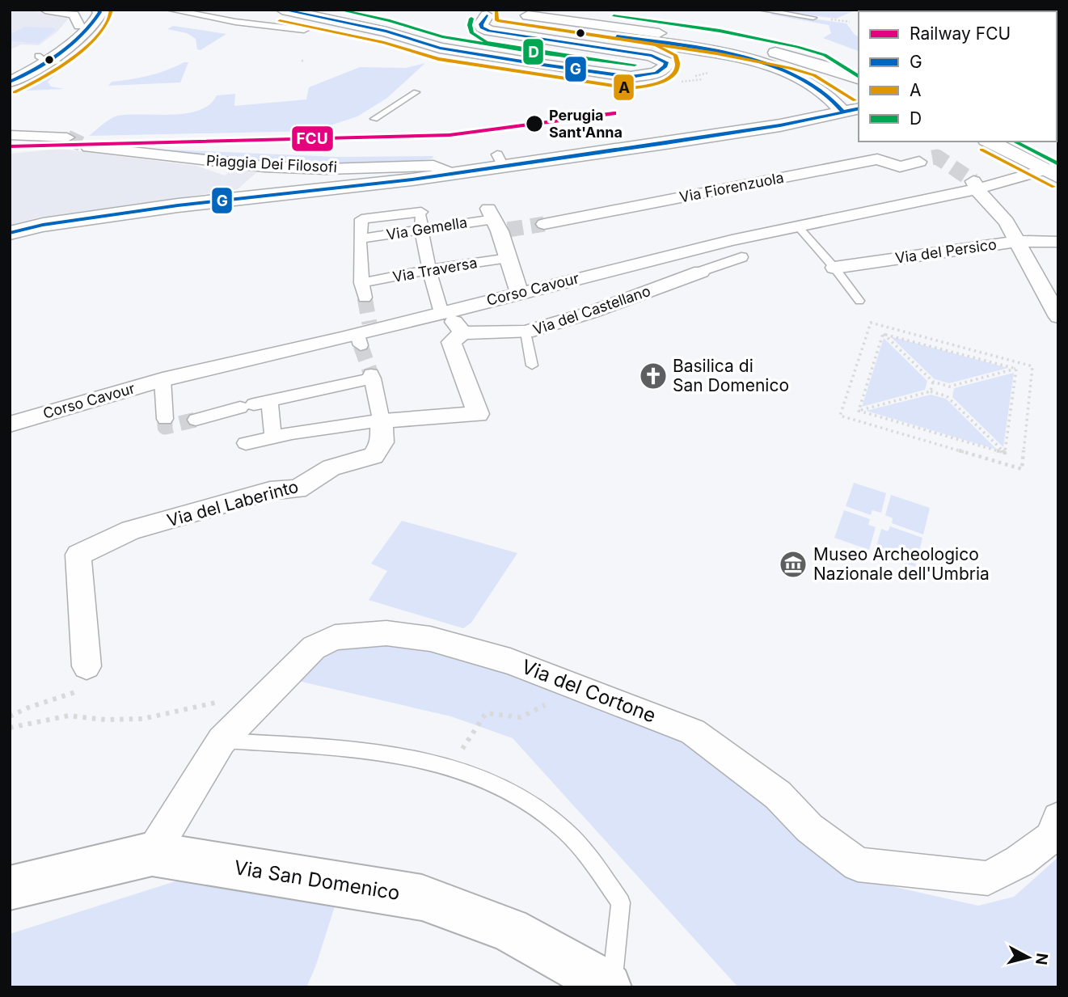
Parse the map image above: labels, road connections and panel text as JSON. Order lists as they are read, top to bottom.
{
  "streets": {
    "main road": ["Via San Domenico"],
    "street": [
      "Piaggia Dei Filosofi",
      "Via Fiorenzuola",
      "Via Gemella",
      "Via del Persico",
      "Via Traversa",
      "Corso Cavour",
      "Via del Castellano",
      "Via del Laberinto",
      "Via del Cortone"
    ]
  },
  "crossings": [
    ["Via del Cortone", "Via San Domenico"]
  ],
  "places": {
    "other": ["Perugia Sant'Anna"],
    "church": ["Basilica di San Domenico"],
    "museum": ["Museo Archeologico Nazionale dell'Umbria"]
  },
  "lines": [
    "transit line G",
    "transit line A",
    "transit line D",
    "rail line FCU"
  ],
  "legend": [
    "Railway FCU",
    "G",
    "A",
    "D"
  ],
  "north": "right"
}
